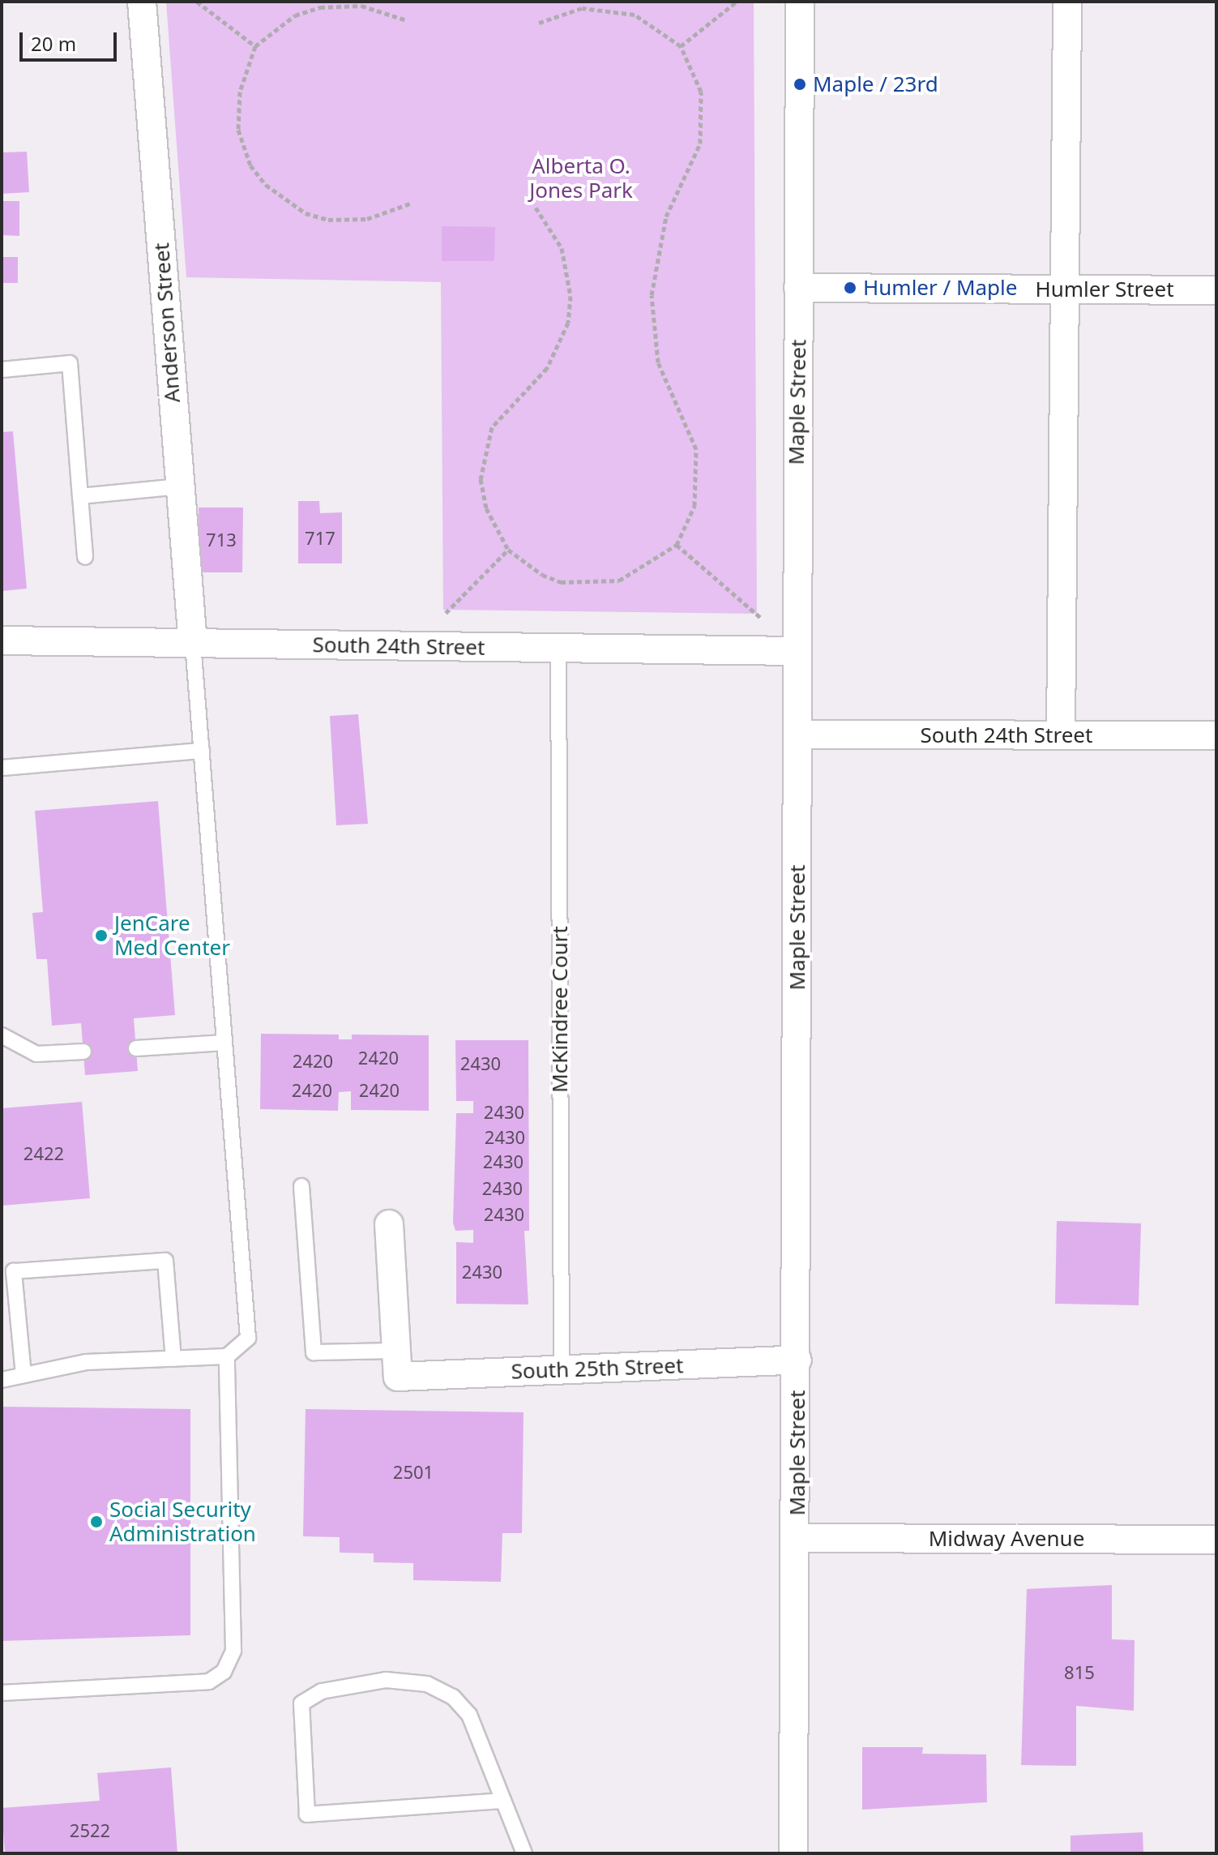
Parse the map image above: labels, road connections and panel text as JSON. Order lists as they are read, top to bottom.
{
  "streets": {
    "street": [
      "Humler Street",
      "Anderson Street",
      "Maple Street",
      "South 24th Street",
      "South 25th Street",
      "Midway Avenue"
    ],
    "lane": ["McKindree Court"]
  },
  "crossings": [
    ["Humler Street", "Maple Street"],
    ["Anderson Street", "South 24th Street"],
    ["Maple Street", "South 24th Street"],
    ["Maple Street", "South 25th Street"],
    ["Maple Street", "Midway Avenue"],
    ["South 24th Street", "McKindree Court"],
    ["McKindree Court", "South 25th Street"]
  ],
  "parks": ["Alberta O. Jones Park"],
  "places": [
    "Maple / 23rd",
    "Humler / Maple",
    "JenCare Med Center",
    "Social Security Administration"
  ],
  "house_numbers": [
    "717",
    "713",
    "2420",
    "2420",
    "2430",
    "2420",
    "2420",
    "2430",
    "2430",
    "2422",
    "2430",
    "2430",
    "2430",
    "2430",
    "2501",
    "815",
    "2522"
  ],
  "scale_bar": "20 m"
}
